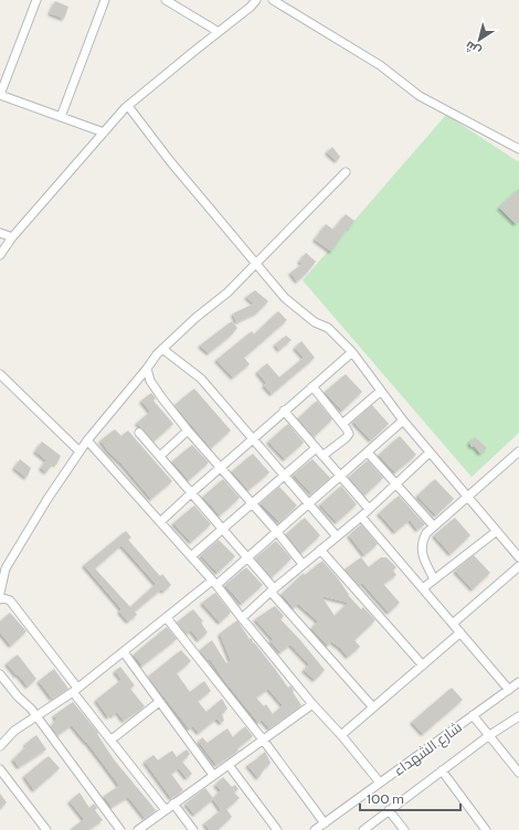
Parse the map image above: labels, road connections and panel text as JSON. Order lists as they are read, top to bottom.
{
  "streets": {
    "street": ["شارع الشهداء"]
  },
  "scale_bar": "100 m",
  "north": "bottom left"
}
